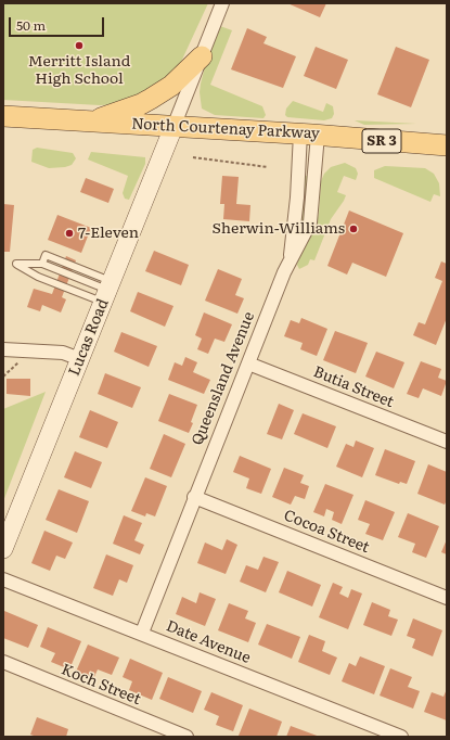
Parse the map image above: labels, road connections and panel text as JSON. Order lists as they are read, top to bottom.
{
  "streets": {
    "main road": ["North Courtenay Parkway", "SR 3"],
    "street": [
      "Lucas Road",
      "Queensland Avenue",
      "Butia Street",
      "Cocoa Street",
      "Date Avenue",
      "Koch Street"
    ]
  },
  "crossings": [
    ["North Courtenay Parkway", "Lucas Road"],
    ["North Courtenay Parkway", "Queensland Avenue"],
    ["Queensland Avenue", "Butia Street"],
    ["Queensland Avenue", "Cocoa Street"],
    ["Queensland Avenue", "Date Avenue"]
  ],
  "places": ["Merritt Island High School", "Sherwin-Williams", "7-Eleven"],
  "scale_bar": "50 m"
}
